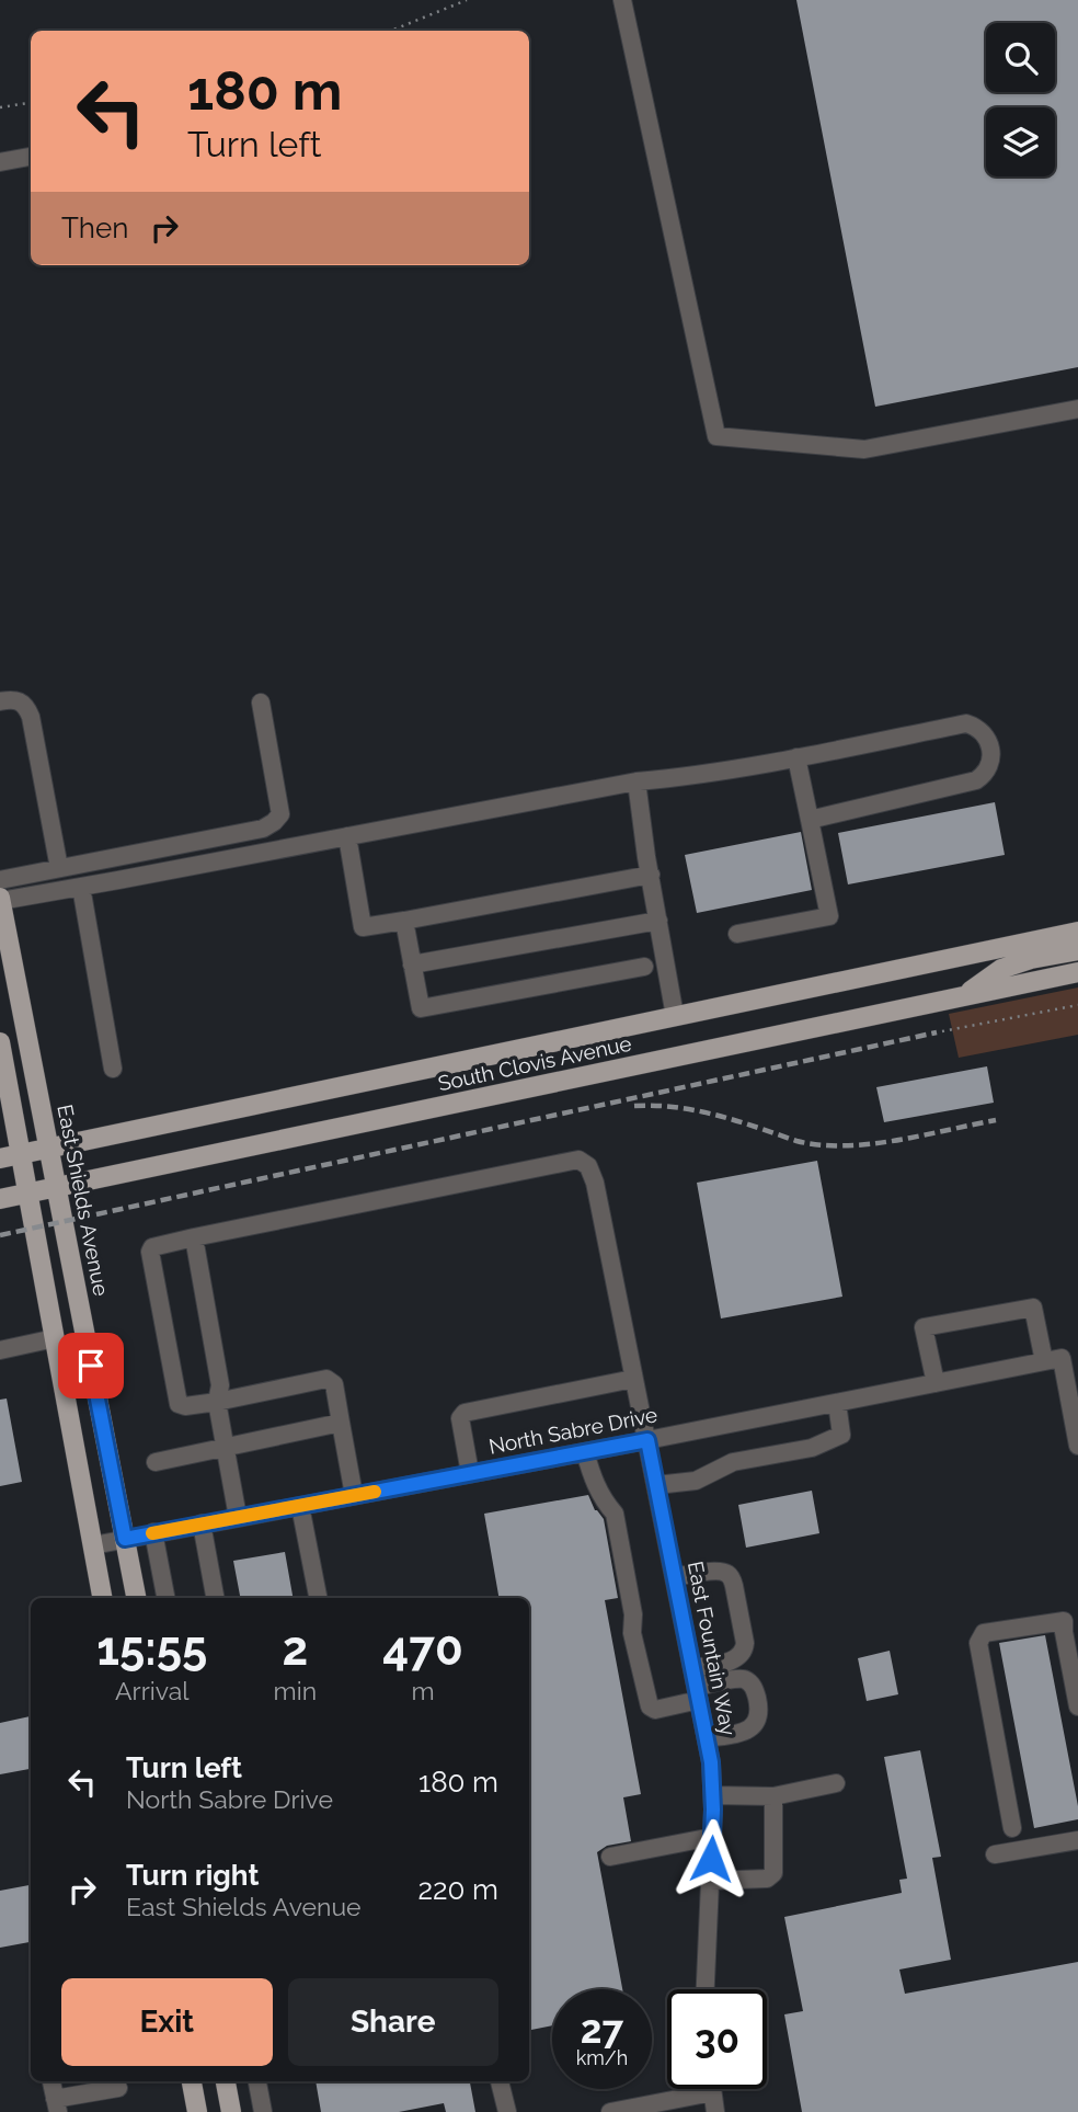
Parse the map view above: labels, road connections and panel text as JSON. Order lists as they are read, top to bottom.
{
  "streets": {
    "main road": ["South Clovis Avenue", "East Shields Avenue"],
    "street": ["North Sabre Drive", "East Fountain Way"]
  },
  "crossings": [
    ["South Clovis Avenue", "East Shields Avenue"],
    ["East Shields Avenue", "North Sabre Drive"],
    ["North Sabre Drive", "East Fountain Way"]
  ],
  "page": {
    "turn": ["180 m", "Turn left"],
    "then": "Then",
    "eta": [
      "15:55",
      "Arrival",
      "2",
      "min",
      "470",
      "m"
    ],
    "list": [
      {
        "name": "Turn left",
        "note": "North Sabre Drive",
        "value": "180 m"
      },
      {
        "name": "Turn right",
        "note": "East Shields Avenue",
        "value": "220 m"
      }
    ],
    "buttons": ["Exit", "Share"],
    "speed": "27 km/h",
    "limit": "30"
  }
}
